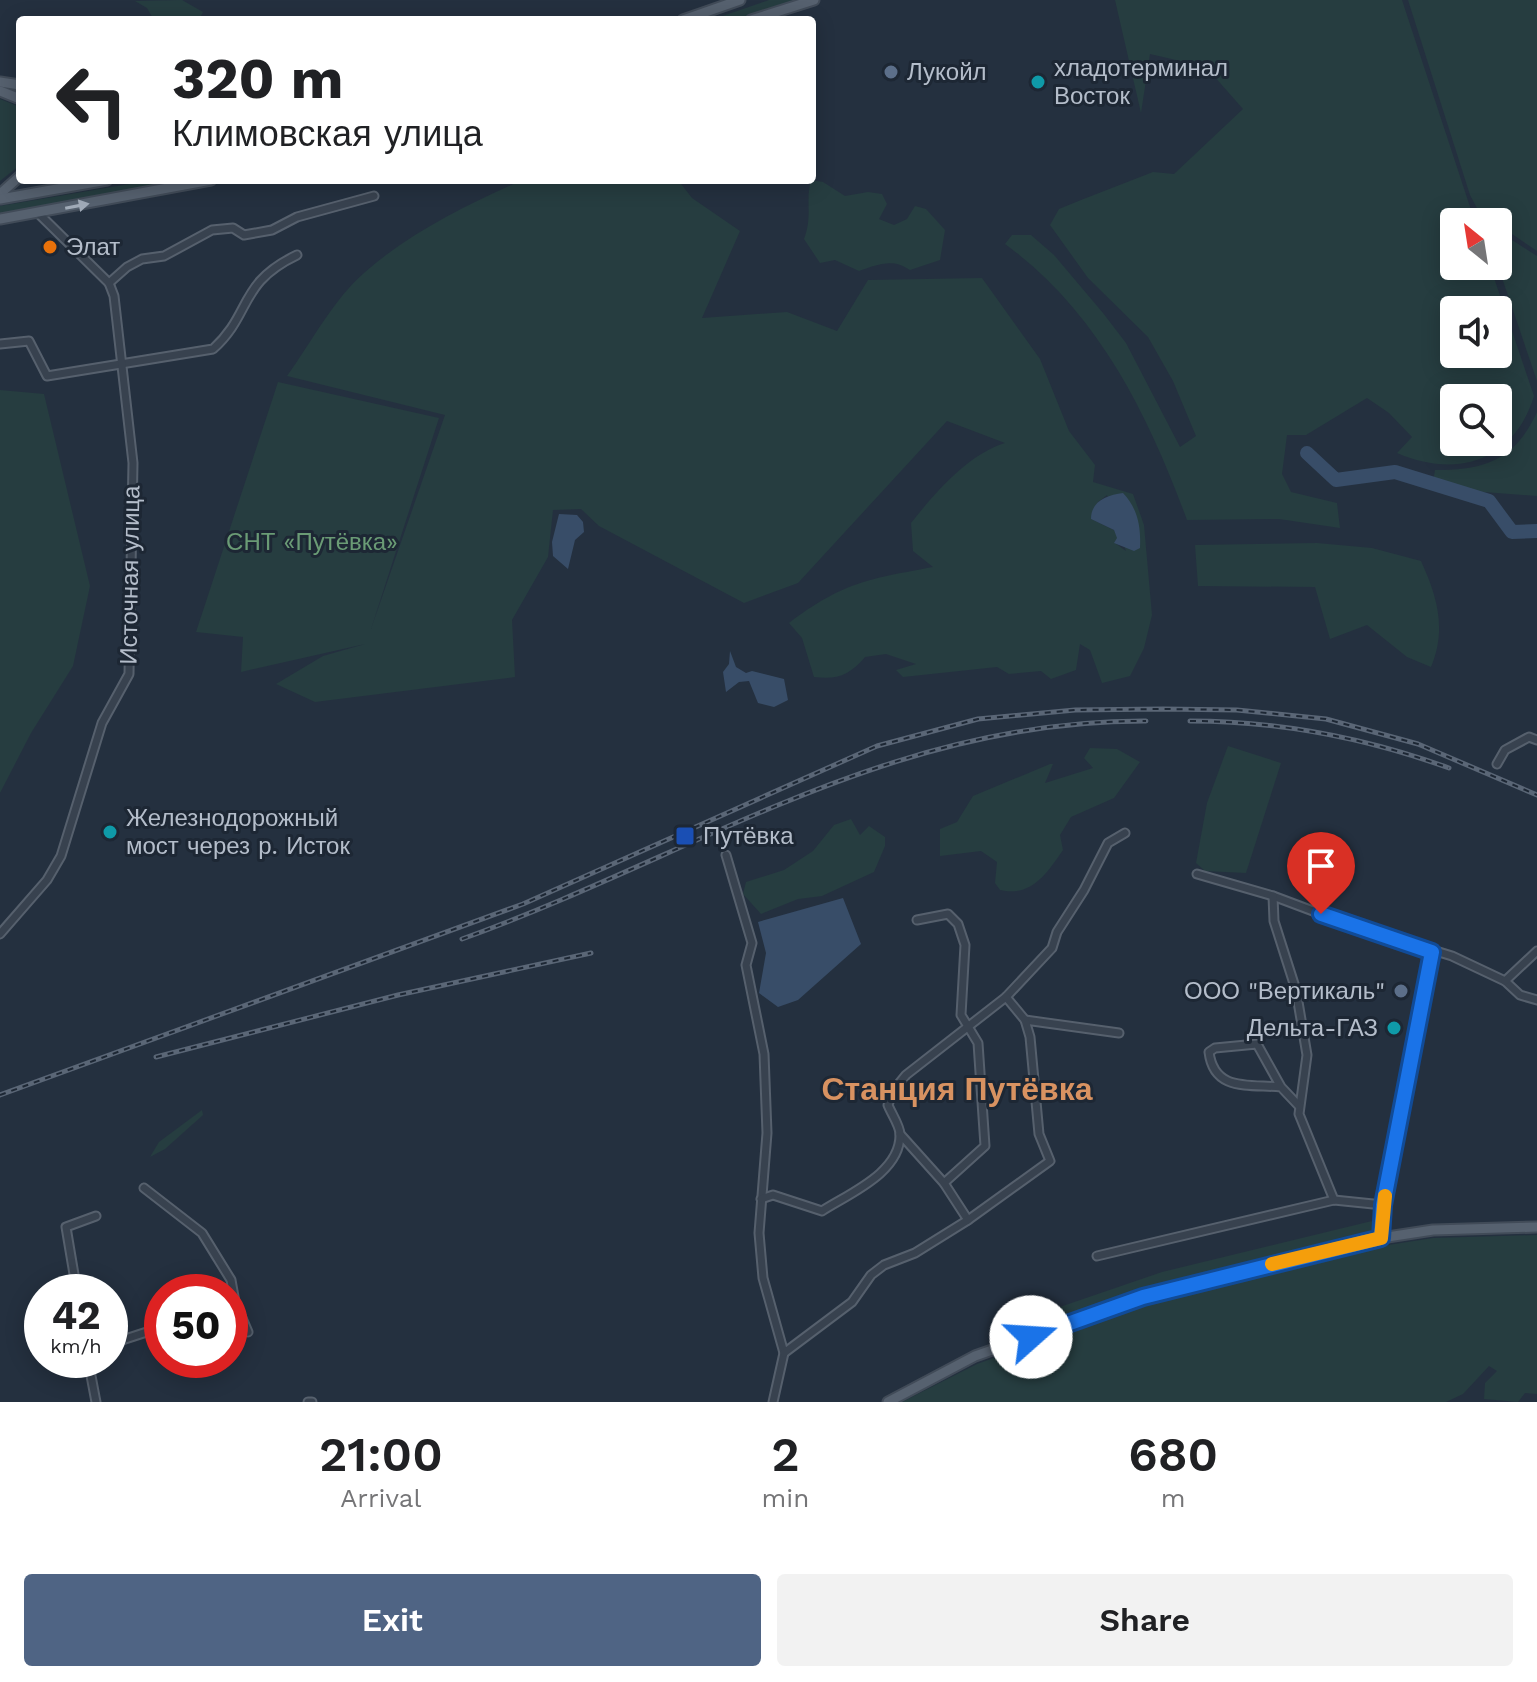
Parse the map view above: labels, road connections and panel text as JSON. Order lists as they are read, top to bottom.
{
  "streets": {
    "street": ["Источная улица"]
  },
  "districts": ["Станция Путёвка"],
  "parks": ["СНТ «Путёвка»"],
  "places": {
    "other": [
      "Лукойл",
      "хладотерминал Восток",
      "Элат",
      "Железнодорожный мост через р. Исток",
      "ООО \"Вертикаль\"",
      "Дельта-ГАЗ"
    ],
    "transit": ["Путёвка"]
  },
  "north": "top left",
  "page": {
    "turn": ["320 m", "Климовская улица"],
    "speed": "42 km/h",
    "limit": "50",
    "eta": [
      "21:00",
      "Arrival",
      "2",
      "min",
      "680",
      "m"
    ],
    "buttons": ["Exit", "Share"]
  }
}
